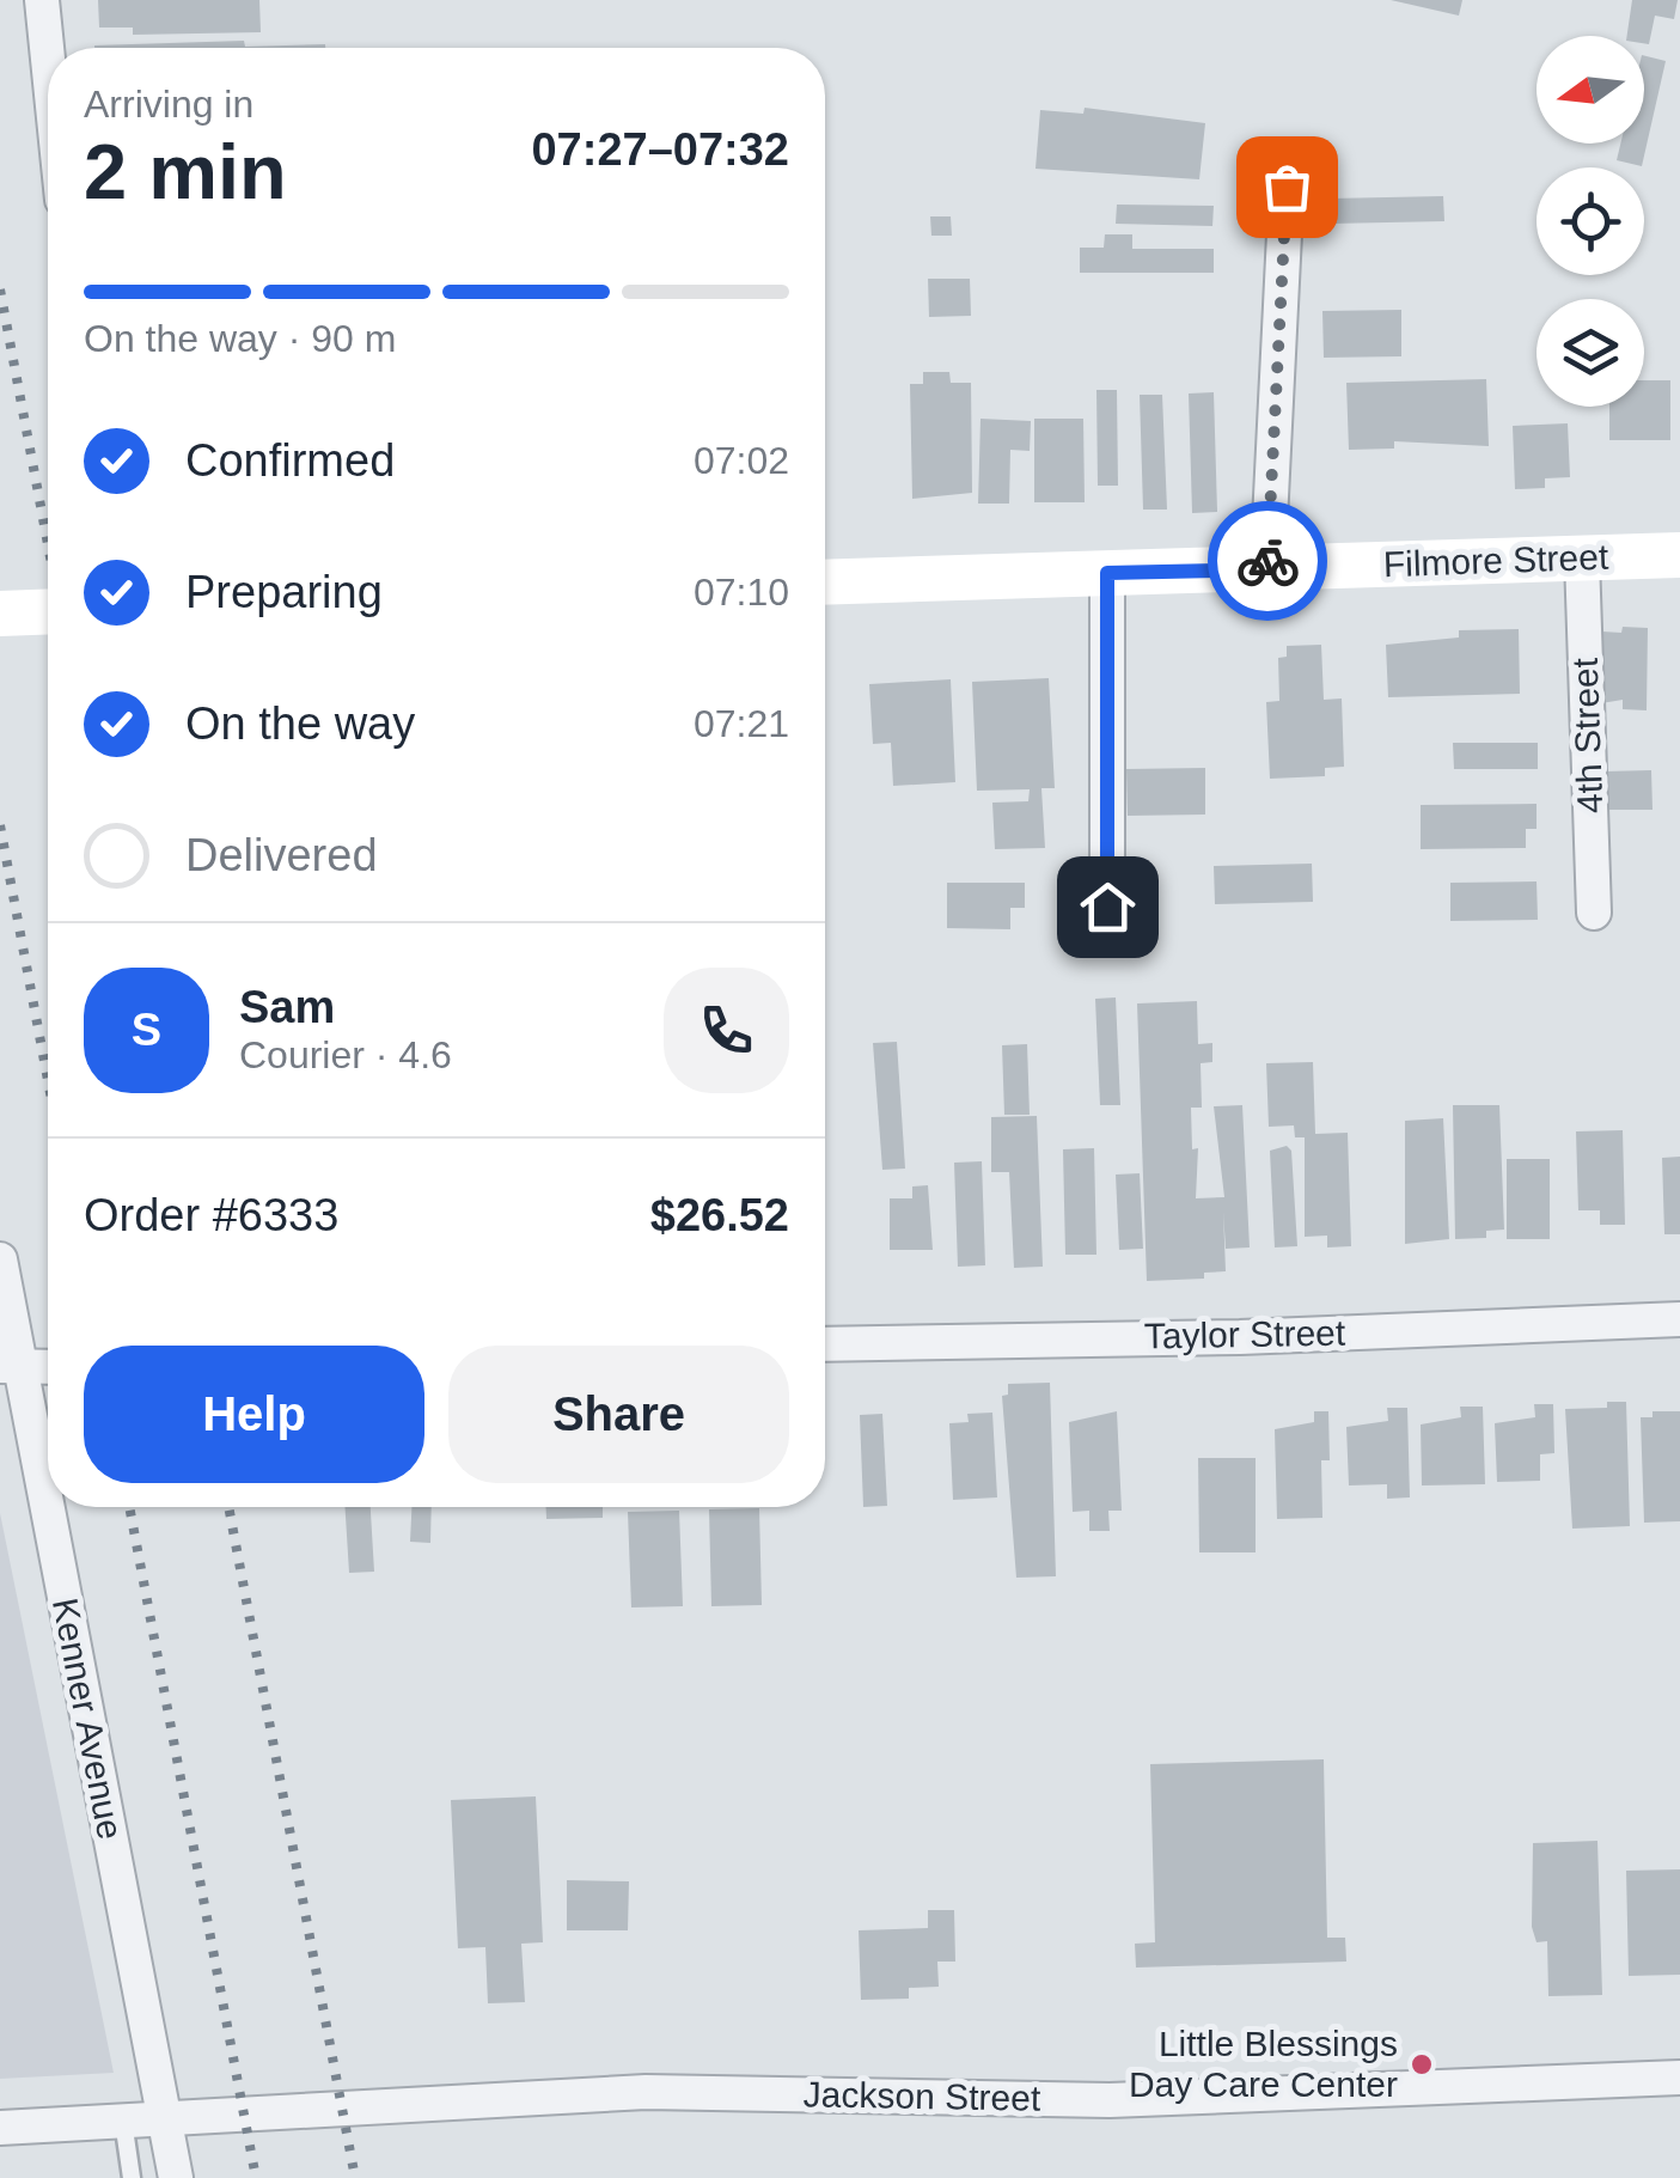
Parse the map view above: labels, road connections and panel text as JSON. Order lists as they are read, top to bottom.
{
  "streets": {
    "street": [
      "Filmore Street",
      "4th Street",
      "Taylor Street",
      "Kenner Avenue",
      "Jackson Street"
    ]
  },
  "crossings": [
    ["Filmore Street", "4th Street"],
    ["Kenner Avenue", "Jackson Street"]
  ],
  "places": ["Little Blessings Day Care Center"],
  "north": "left",
  "page": {
    "heading": ["2 min", "Arriving in", "07:27–07:32"],
    "panel": [
      "Sam",
      "Courier · 4.6",
      "Order #6333",
      "$26.52"
    ],
    "bar": "On the way · 90 m",
    "list": [
      ["Confirmed", "07:02"],
      ["Preparing", "07:10"],
      ["On the way", "07:21"],
      "Delivered"
    ],
    "round": "S",
    "buttons": ["Help", "Share"]
  }
}
